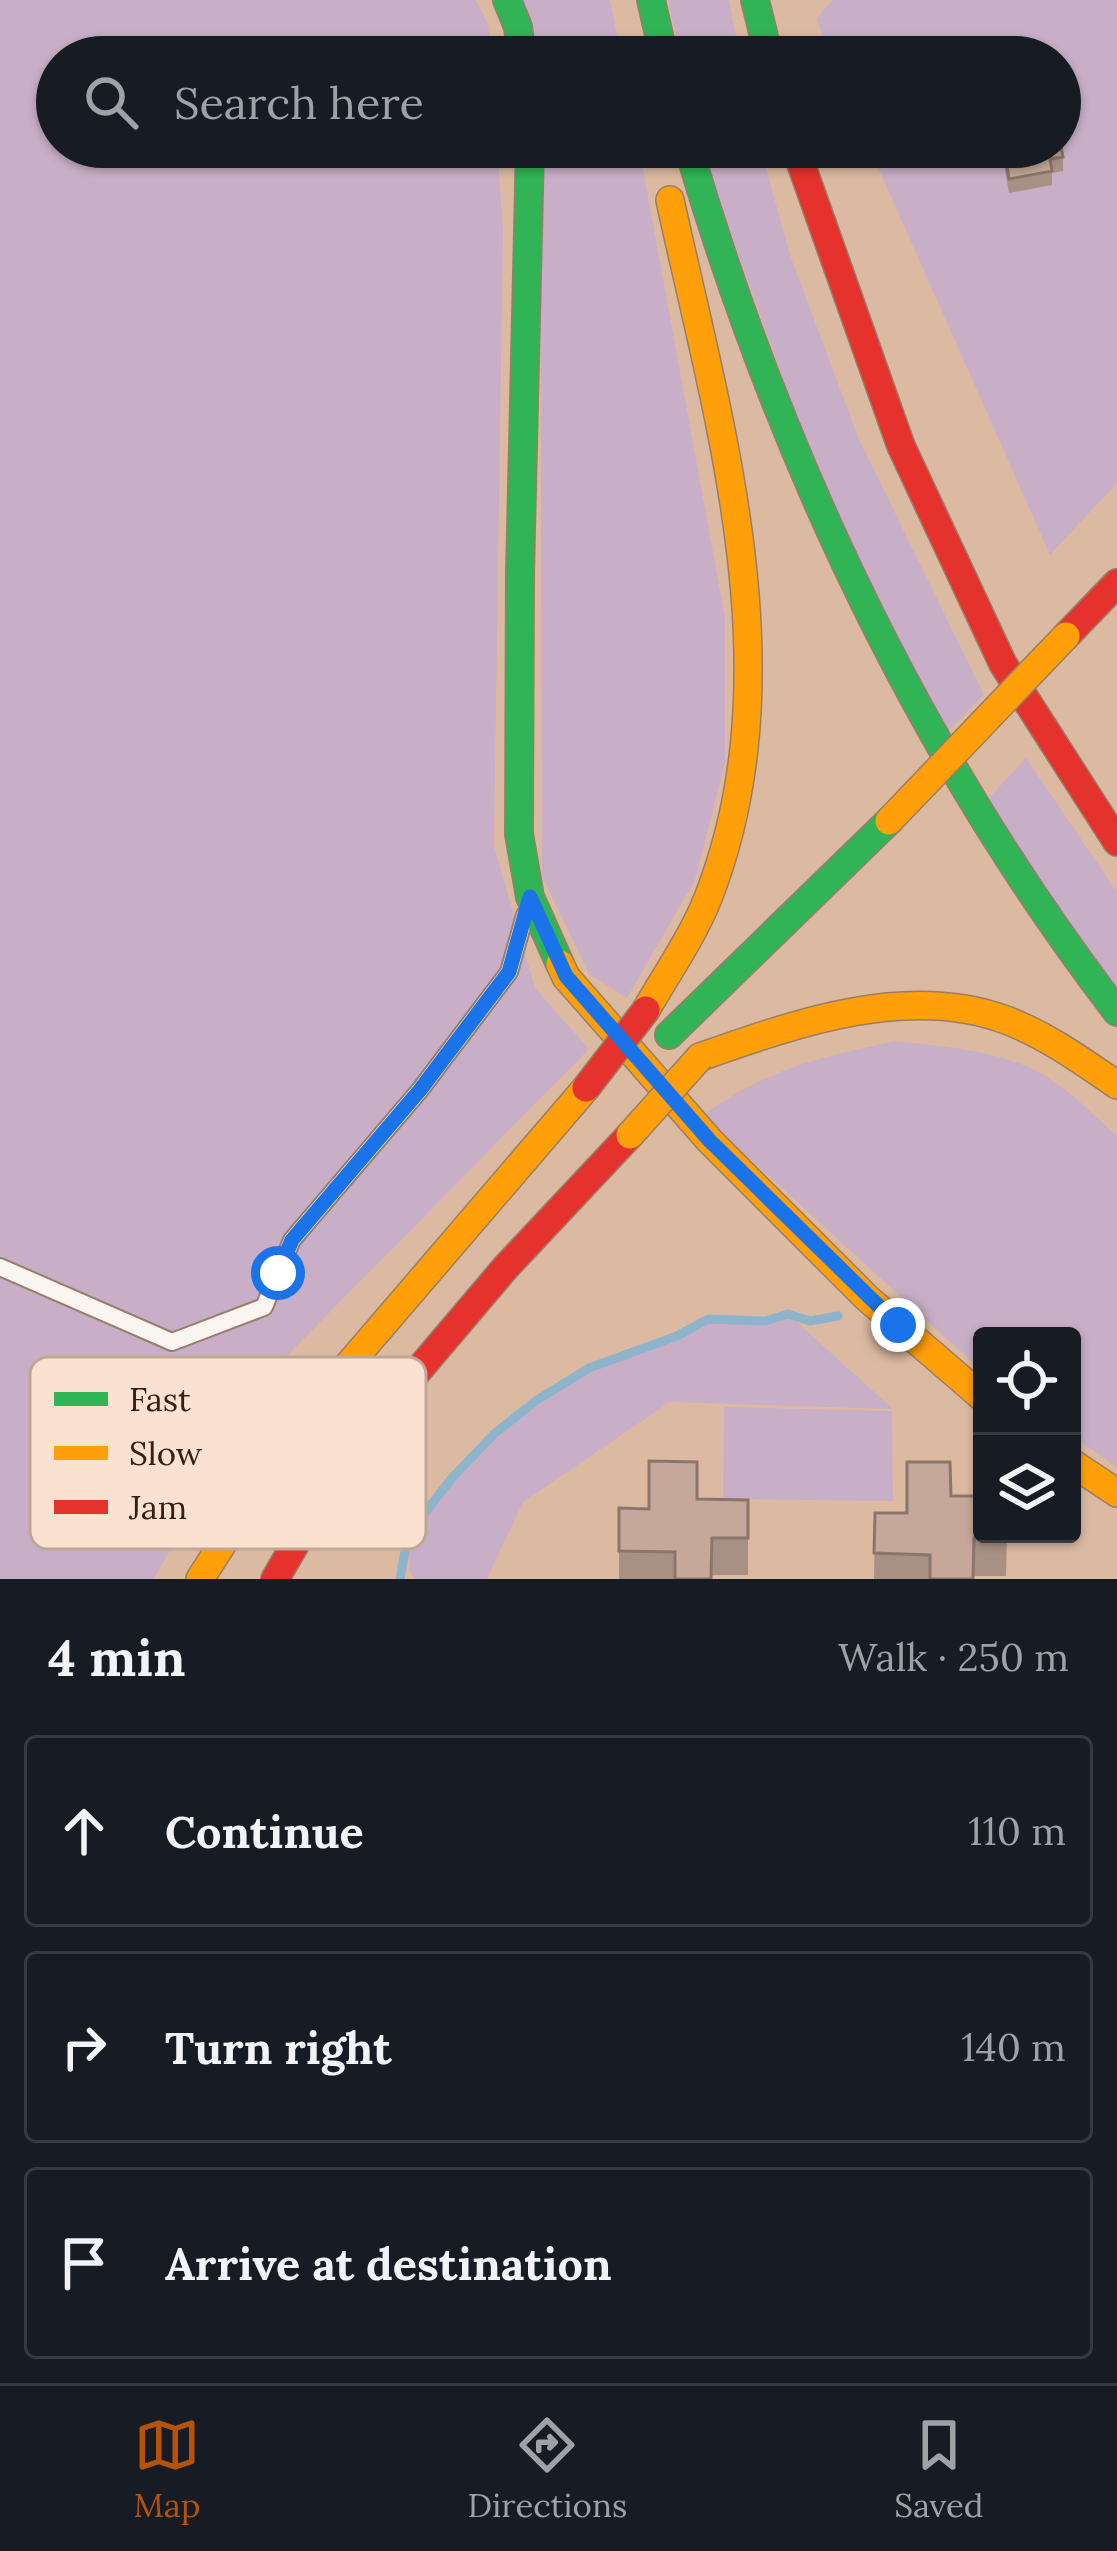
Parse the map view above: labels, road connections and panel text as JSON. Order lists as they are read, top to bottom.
{
  "legend": ["Fast", "Slow", "Jam"],
  "page": {
    "search": "Search here",
    "heading": ["4 min", "Walk · 250 m"],
    "list": [
      ["Continue", "110 m"],
      ["Turn right", "140 m"],
      "Arrive at destination"
    ],
    "nav": ["Map", "Directions", "Saved"]
  }
}
